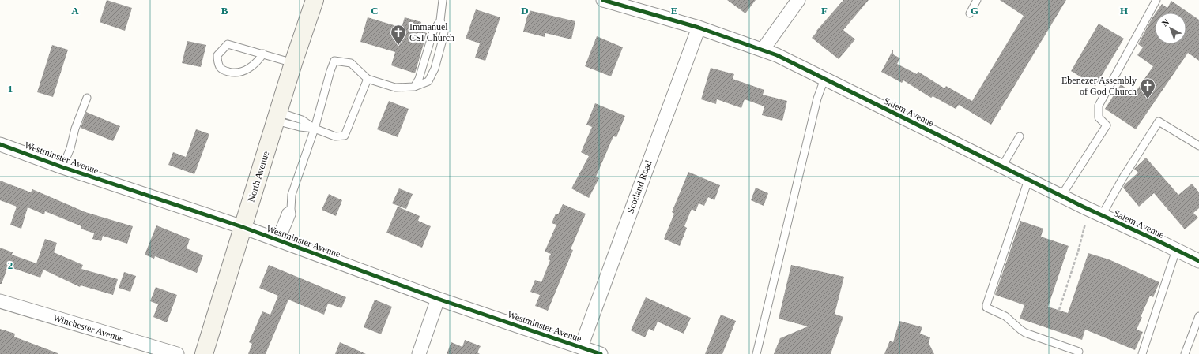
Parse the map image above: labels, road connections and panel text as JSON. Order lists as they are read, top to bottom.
{
  "streets": {
    "main road": ["North Avenue"],
    "street": [
      "Salem Avenue",
      "Westminster Avenue",
      "Scotland Road",
      "Winchester Avenue"
    ]
  },
  "crossings": [
    ["Salem Avenue", "Scotland Road"],
    ["Westminster Avenue", "North Avenue"],
    ["Westminster Avenue", "Scotland Road"]
  ],
  "places": {
    "church": ["Immanuel CSI Church", "Ebenezer Assembly of God Church"]
  },
  "north": "top left",
  "grid": {
    "columns": [
      "A",
      "B",
      "C",
      "D",
      "E",
      "F",
      "G",
      "H"
    ],
    "rows": ["1", "2"]
  }
}
